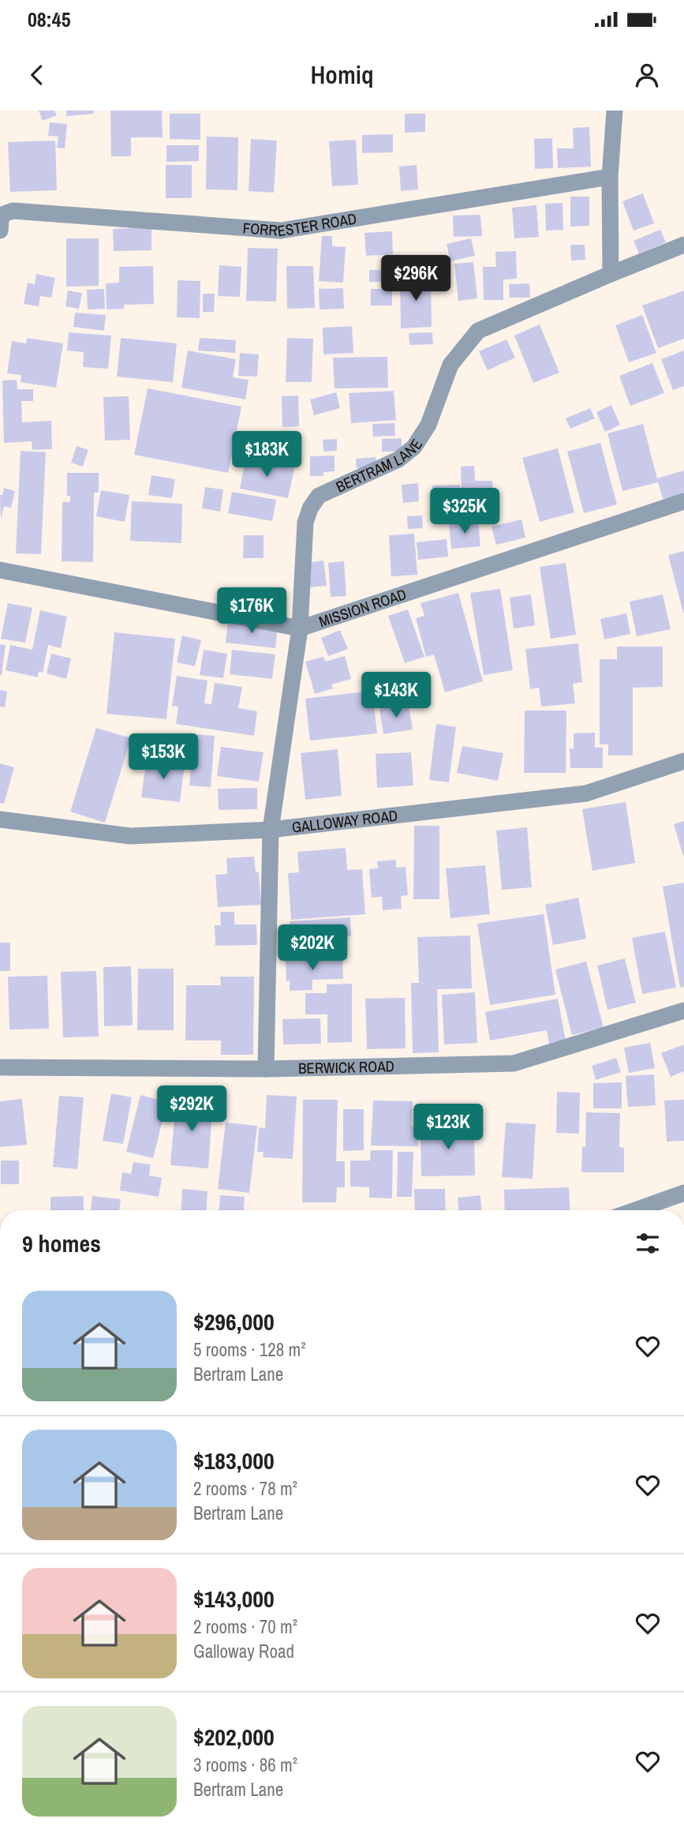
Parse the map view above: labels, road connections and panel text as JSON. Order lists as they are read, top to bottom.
{
  "streets": {
    "street": [
      "FORRESTER ROAD",
      "BERTRAM LANE",
      "MISSION ROAD",
      "GALLOWAY ROAD",
      "BERWICK ROAD"
    ]
  },
  "crossings": [
    ["BERTRAM LANE", "MISSION ROAD"],
    ["BERTRAM LANE", "GALLOWAY ROAD"],
    ["BERTRAM LANE", "BERWICK ROAD"]
  ],
  "page": {
    "status": "08:45",
    "header": "Homiq",
    "price": [
      "$296K",
      "$183K",
      "$325K",
      "$176K",
      "$143K",
      "$153K",
      "$202K",
      "$292K",
      "$123K"
    ],
    "heading": "9 homes",
    "list": [
      {
        "name": "$296,000",
        "note": "5 rooms · 128 m² · Bertram Lane"
      },
      {
        "name": "$183,000",
        "note": "2 rooms · 78 m² · Bertram Lane"
      },
      {
        "name": "$143,000",
        "note": "2 rooms · 70 m² · Galloway Road"
      },
      {
        "name": "$202,000",
        "note": "3 rooms · 86 m² · Bertram Lane"
      }
    ]
  }
}
